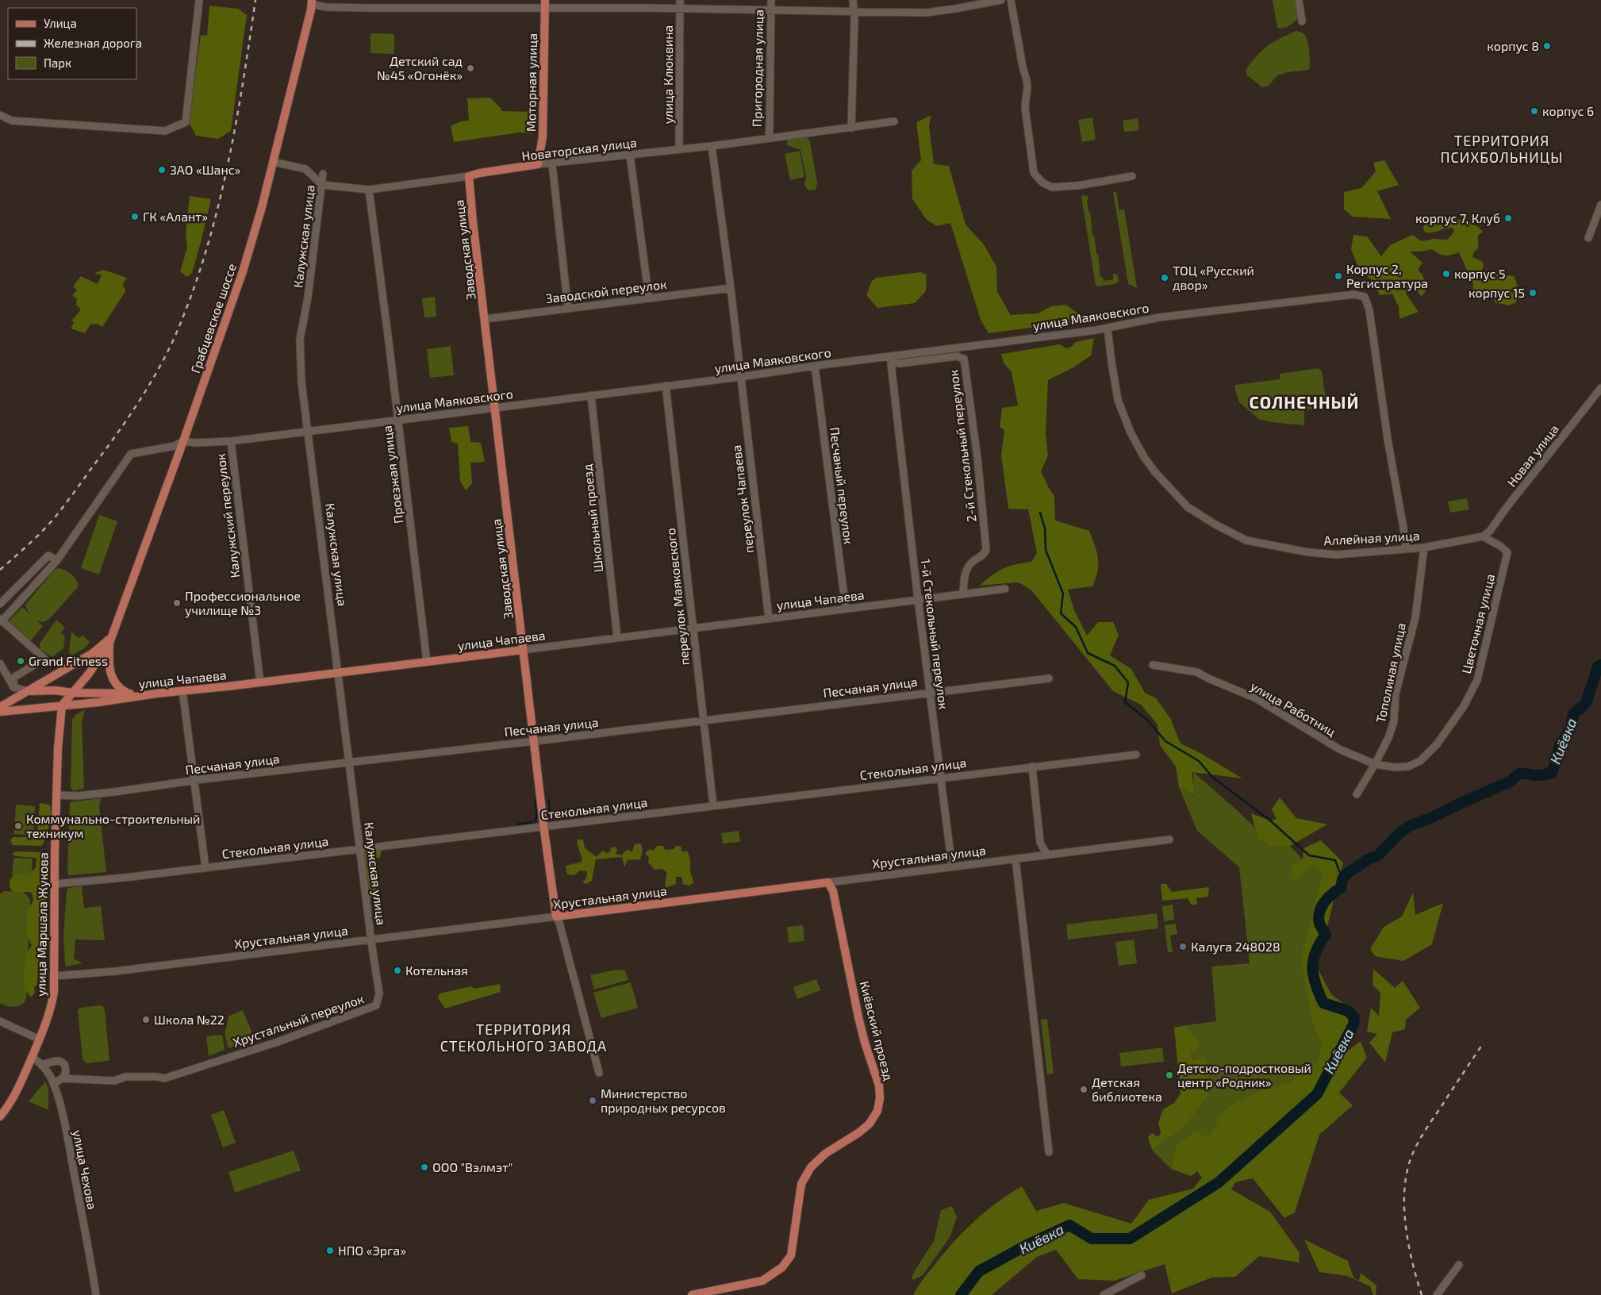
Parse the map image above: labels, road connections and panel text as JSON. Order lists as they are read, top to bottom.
{
  "streets": {
    "main road": [
      "Моторная улица",
      "Новаторская улица",
      "Заводская улица",
      "Грабцевское шоссе",
      "улица Чапаева",
      "Хрустальная улица",
      "улица Маршала Жукова",
      "Киёвский проезд"
    ],
    "street": [
      "Пригородная улица",
      "улица Клюквина",
      "Калужская улица",
      "Заводской переулок",
      "улица Маяковского",
      "2-й Стекольный переулок",
      "Новая улица",
      "Проезжая улица",
      "Песчаный переулок",
      "переулок Чапаева",
      "Калужский переулок",
      "Школьный проезд",
      "Аллейная улица",
      "переулок Маяковского",
      "Цветочная улица",
      "1-й Стекольный переулок",
      "Тополиная улица",
      "Песчаная улица",
      "улица Работниц",
      "Стекольная улица",
      "Хрустальный переулок",
      "улица Чехова"
    ]
  },
  "crossings": [
    ["Пригородная улица", "Новаторская улица"],
    ["улица Клюквина", "Новаторская улица"],
    ["Моторная улица", "Новаторская улица"],
    ["Новаторская улица", "Калужская улица"],
    ["Новаторская улица", "Заводская улица"],
    ["Новаторская улица", "Проезжая улица"],
    ["Калужская улица", "улица Маяковского"],
    ["Калужская улица", "улица Чапаева"],
    ["Калужская улица", "Песчаная улица"],
    ["Калужская улица", "Стекольная улица"],
    ["Калужская улица", "Хрустальная улица"],
    ["Калужская улица", "Хрустальный переулок"],
    ["Заводская улица", "Заводской переулок"],
    ["Заводская улица", "улица Маяковского"],
    ["Заводская улица", "улица Чапаева"],
    ["Заводская улица", "Песчаная улица"],
    ["Заводская улица", "Стекольная улица"],
    ["Заводская улица", "Хрустальная улица"],
    ["улица Маяковского", "Грабцевское шоссе"],
    ["улица Маяковского", "2-й Стекольный переулок"],
    ["улица Маяковского", "Проезжая улица"],
    ["улица Маяковского", "Песчаный переулок"],
    ["улица Маяковского", "переулок Чапаева"],
    ["улица Маяковского", "Калужский переулок"],
    ["улица Маяковского", "Школьный проезд"],
    ["улица Маяковского", "Аллейная улица"],
    ["улица Маяковского", "переулок Маяковского"],
    ["улица Маяковского", "1-й Стекольный переулок"],
    ["2-й Стекольный переулок", "улица Чапаева"],
    ["2-й Стекольный переулок", "1-й Стекольный переулок"],
    ["Новая улица", "Аллейная улица"],
    ["Новая улица", "Цветочная улица"],
    ["Проезжая улица", "улица Чапаева"],
    ["Песчаный переулок", "улица Чапаева"],
    ["переулок Чапаева", "улица Чапаева"],
    ["Калужский переулок", "улица Чапаева"],
    ["Школьный проезд", "улица Чапаева"],
    ["Аллейная улица", "Цветочная улица"],
    ["Аллейная улица", "Тополиная улица"],
    ["переулок Маяковского", "улица Чапаева"],
    ["переулок Маяковского", "Песчаная улица"],
    ["переулок Маяковского", "Стекольная улица"],
    ["улица Чапаева", "1-й Стекольный переулок"],
    ["улица Чапаева", "улица Маршала Жукова"],
    ["Цветочная улица", "Тополиная улица"],
    ["Цветочная улица", "улица Работниц"],
    ["1-й Стекольный переулок", "Песчаная улица"],
    ["1-й Стекольный переулок", "Стекольная улица"],
    ["1-й Стекольный переулок", "Хрустальная улица"],
    ["Тополиная улица", "улица Работниц"],
    ["Песчаная улица", "улица Маршала Жукова"],
    ["Стекольная улица", "улица Маршала Жукова"],
    ["Хрустальная улица", "улица Маршала Жукова"],
    ["Хрустальная улица", "Хрустальный переулок"],
    ["Хрустальная улица", "Киёвский проезд"],
    ["улица Маршала Жукова", "улица Чехова"]
  ],
  "districts": ["ТЕРРИТОРИЯ ПСИХБОЛЬНИЦЫ", "СОЛНЕЧНЫЙ", "ТЕРРИТОРИЯ СТЕКОЛЬНОГО ЗАВОДА"],
  "water": ["Киёвка"],
  "places": [
    "корпус 8",
    "Детский сад №45 «Огонёк»",
    "корпус 6",
    "ЗАО «Шанс»",
    "ГК «Алант»",
    "корпус 7, Клуб",
    "корпус 5",
    "Корпус 2, Регистратура",
    "ТОЦ «Русский двор»",
    "корпус 15",
    "Профессиональное училище №3",
    "Grand Fitness",
    "Коммунально-строительный техникум",
    "Калуга 248028",
    "Котельная",
    "Школа №22",
    "Детско-подростковый центр «Родник»",
    "Детская библиотека",
    "Министерство природных ресурсов",
    "ООО \"Вэлмэт\"",
    "НПО «Эрга»"
  ],
  "legend": ["Улица", "Железная дорога", "Парк"]
}
